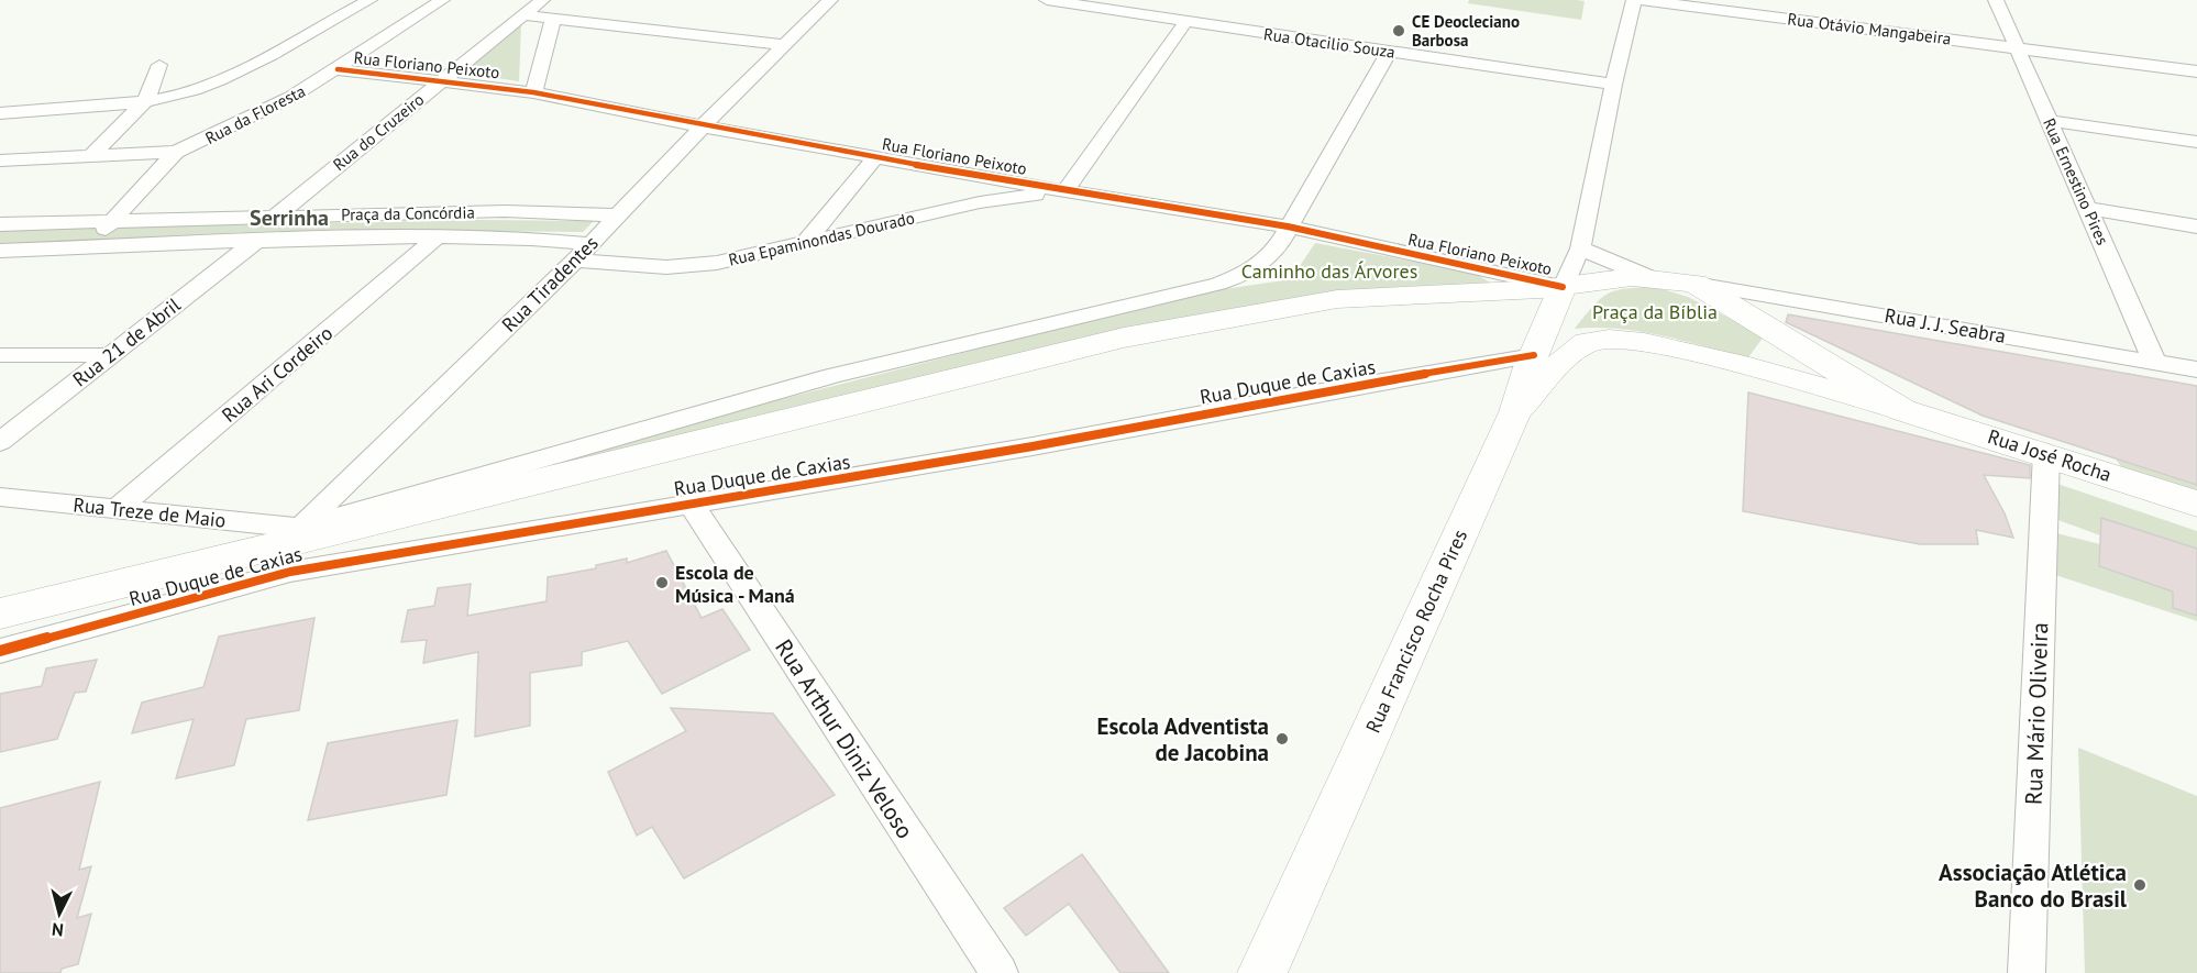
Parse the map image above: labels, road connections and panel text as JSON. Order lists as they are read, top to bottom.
{
  "streets": {
    "main road": ["Rua Duque de Caxias", "Rua José Rocha"],
    "street": [
      "Rua Otávio Mangabeira",
      "Rua Otacilio Souza",
      "Rua Floriano Peixoto",
      "Rua da Floresta",
      "Rua do Cruzeiro",
      "Rua Ernestino Pires",
      "Praça da Concórdia",
      "Rua Epaminondas Dourado",
      "Rua Tiradentes",
      "Rua J. J. Seabra",
      "Rua 21 de Abril",
      "Rua Ari Cordeiro",
      "Rua Treze de Maio",
      "Rua Francisco Rocha Pires",
      "Rua Mário Oliveira",
      "Rua Arthur Diniz Veloso"
    ]
  },
  "crossings": [
    ["Rua Otávio Mangabeira", "Rua Ernestino Pires"],
    ["Rua Otacilio Souza", "Rua Duque de Caxias"],
    ["Rua Otacilio Souza", "Rua Francisco Rocha Pires"],
    ["Rua Floriano Peixoto", "Rua da Floresta"],
    ["Rua Floriano Peixoto", "Rua do Cruzeiro"],
    ["Rua Floriano Peixoto", "Rua Epaminondas Dourado"],
    ["Rua Floriano Peixoto", "Rua Tiradentes"],
    ["Rua Floriano Peixoto", "Rua Duque de Caxias"],
    ["Rua Floriano Peixoto", "Rua Francisco Rocha Pires"],
    ["Rua da Floresta", "Praça da Concórdia"],
    ["Rua do Cruzeiro", "Praça da Concórdia"],
    ["Rua Ernestino Pires", "Rua J. J. Seabra"],
    ["Praça da Concórdia", "Rua Tiradentes"],
    ["Praça da Concórdia", "Rua 21 de Abril"],
    ["Praça da Concórdia", "Rua Ari Cordeiro"],
    ["Rua Epaminondas Dourado", "Rua Tiradentes"],
    ["Rua Tiradentes", "Rua Duque de Caxias"],
    ["Rua Tiradentes", "Rua Treze de Maio"],
    ["Rua J. J. Seabra", "Rua Duque de Caxias"],
    ["Rua J. J. Seabra", "Rua José Rocha"],
    ["Rua Ari Cordeiro", "Rua Treze de Maio"],
    ["Rua Duque de Caxias", "Rua José Rocha"],
    ["Rua Duque de Caxias", "Rua Treze de Maio"],
    ["Rua Duque de Caxias", "Rua Francisco Rocha Pires"],
    ["Rua Duque de Caxias", "Rua Arthur Diniz Veloso"],
    ["Rua José Rocha", "Rua Mário Oliveira"]
  ],
  "districts": ["Serrinha"],
  "parks": ["Caminho das Árvores", "Praça da Bíblia"],
  "places": [
    "CE Deocleciano Barbosa",
    "Escola de Música - Maná",
    "Escola Adventista de Jacobina",
    "Associação Atlética Banco do Brasil"
  ],
  "north": "bottom"
}
